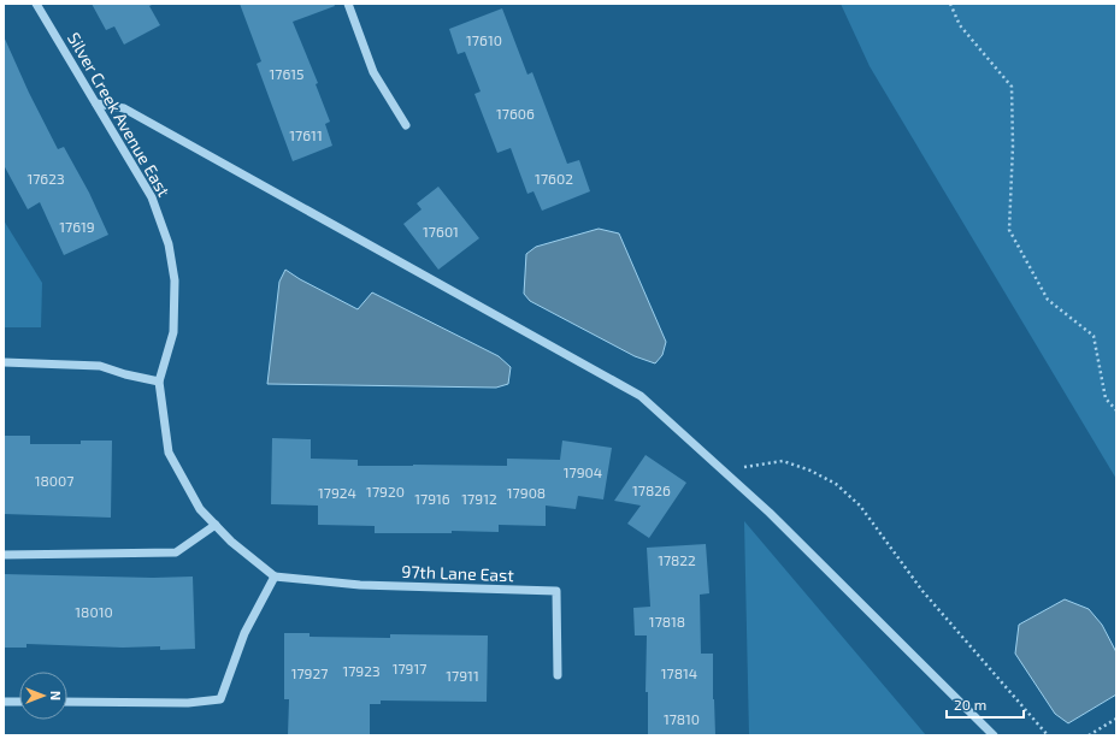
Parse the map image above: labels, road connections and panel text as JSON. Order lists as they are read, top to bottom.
{
  "streets": {
    "street": ["Silver Creek Avenue East", "97th Lane East"]
  },
  "crossings": [
    ["Silver Creek Avenue East", "97th Lane East"]
  ],
  "house_numbers": [
    "17610",
    "17615",
    "17606",
    "17611",
    "17623",
    "17602",
    "17619",
    "17601",
    "17904",
    "18007",
    "17826",
    "17920",
    "17924",
    "17908",
    "17916",
    "17912",
    "17822",
    "18010",
    "17818",
    "17917",
    "17923",
    "17927",
    "17814",
    "17911",
    "17810"
  ],
  "scale_bar": "20 m",
  "north": "right"
}
